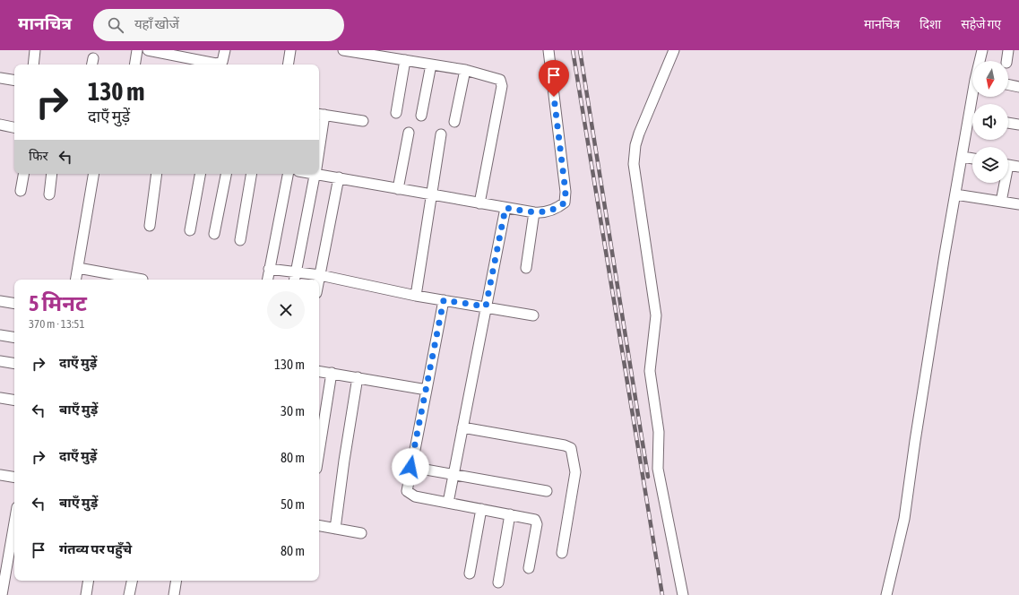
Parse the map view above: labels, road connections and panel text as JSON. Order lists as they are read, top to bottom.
{
  "north": "bottom",
  "page": {
    "header": "मानचित्र",
    "search": "यहाँ खोजें",
    "nav": ["मानचित्र", "दिशा", "सहेजे गए"],
    "turn": ["130 m", "दाएँ मुड़ें"],
    "then": "फिर",
    "heading": ["5 मिनट", "370 m · 13:51"],
    "list": [
      {
        "name": "दाएँ मुड़ें",
        "value": "130 m"
      },
      {
        "name": "बाएँ मुड़ें",
        "value": "30 m"
      },
      {
        "name": "दाएँ मुड़ें",
        "value": "80 m"
      },
      {
        "name": "बाएँ मुड़ें",
        "value": "50 m"
      },
      {
        "name": "गंतव्य पर पहुँचे",
        "value": "80 m"
      }
    ]
  }
}
